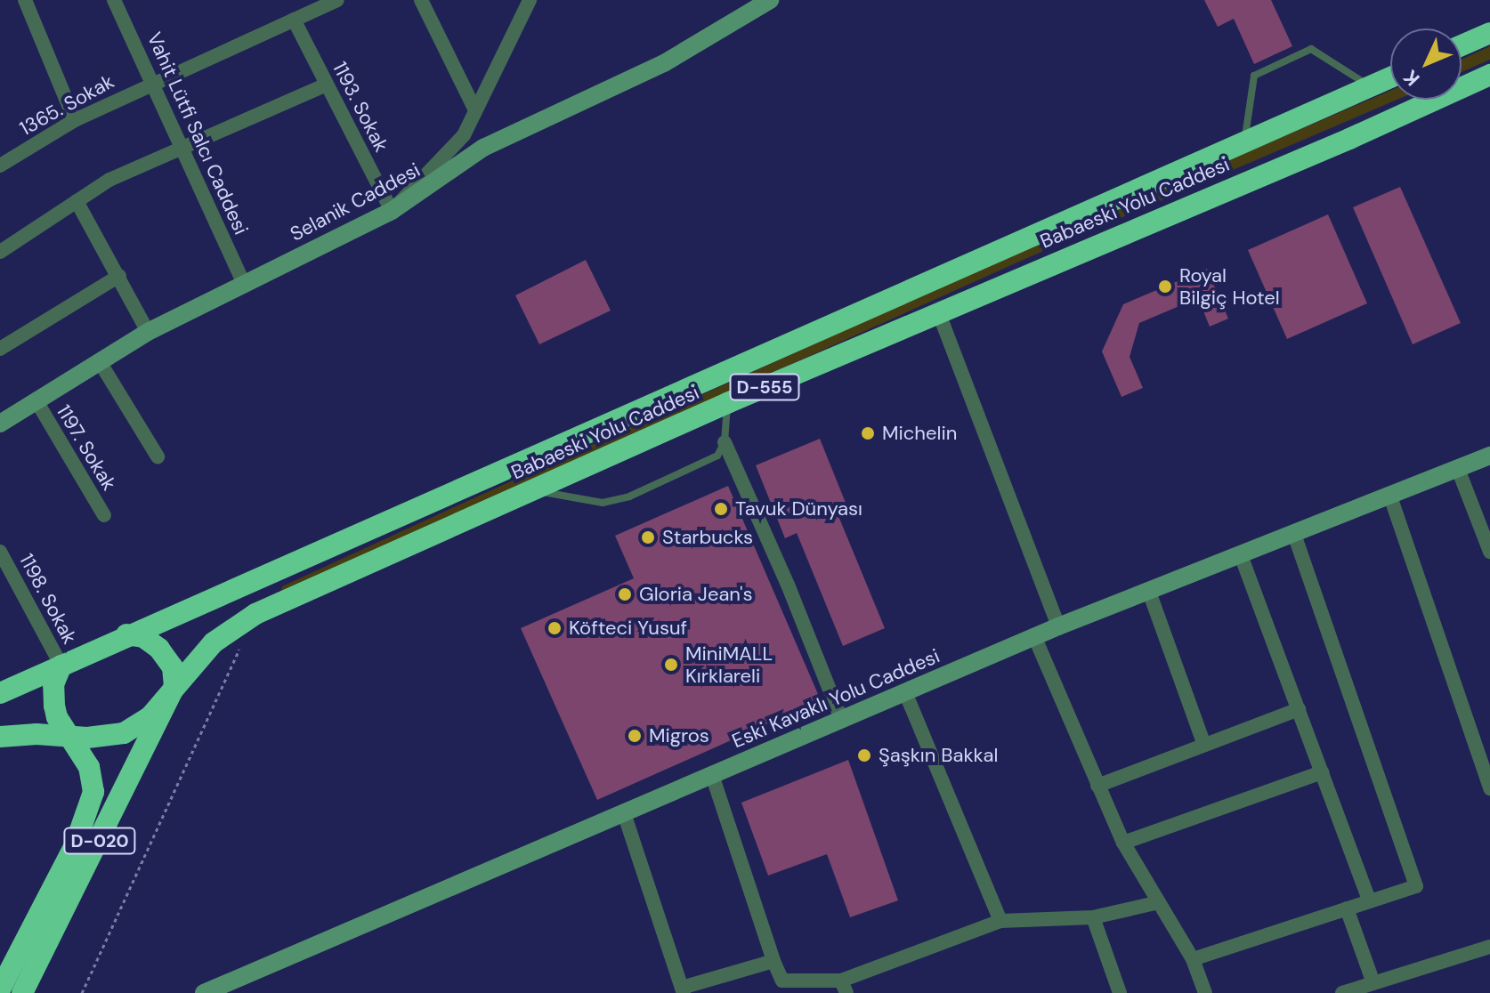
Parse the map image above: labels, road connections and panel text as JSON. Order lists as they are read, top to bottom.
{
  "streets": {
    "highway": ["Babaeski Yolu Caddesi", "D-555", "D-020"],
    "street": [
      "1365. Sokak",
      "1193. Sokak",
      "Vahit Lütfi Salcı Caddesi",
      "Selanik Caddesi",
      "1197. Sokak",
      "1198. Sokak",
      "Eski Kavaklı Yolu Caddesi"
    ]
  },
  "crossings": [
    ["1365. Sokak", "1193. Sokak"],
    ["1365. Sokak", "Vahit Lütfi Salcı Caddesi"],
    ["1193. Sokak", "Selanik Caddesi"],
    ["Vahit Lütfi Salcı Caddesi", "Selanik Caddesi"],
    ["Selanik Caddesi", "1197. Sokak"],
    ["Babaeski Yolu Caddesi", "1198. Sokak"],
    ["Babaeski Yolu Caddesi", "D-020"],
    ["1198. Sokak", "D-020"]
  ],
  "places": [
    "Royal Bilgiç Hotel",
    "Michelin",
    "Tavuk Dünyası",
    "Starbucks",
    "Gloria Jean's",
    "Köfteci Yusuf",
    "MiniMALL Kırklareli",
    "Migros",
    "Şaşkın Bakkal"
  ],
  "north": "bottom left"
}
